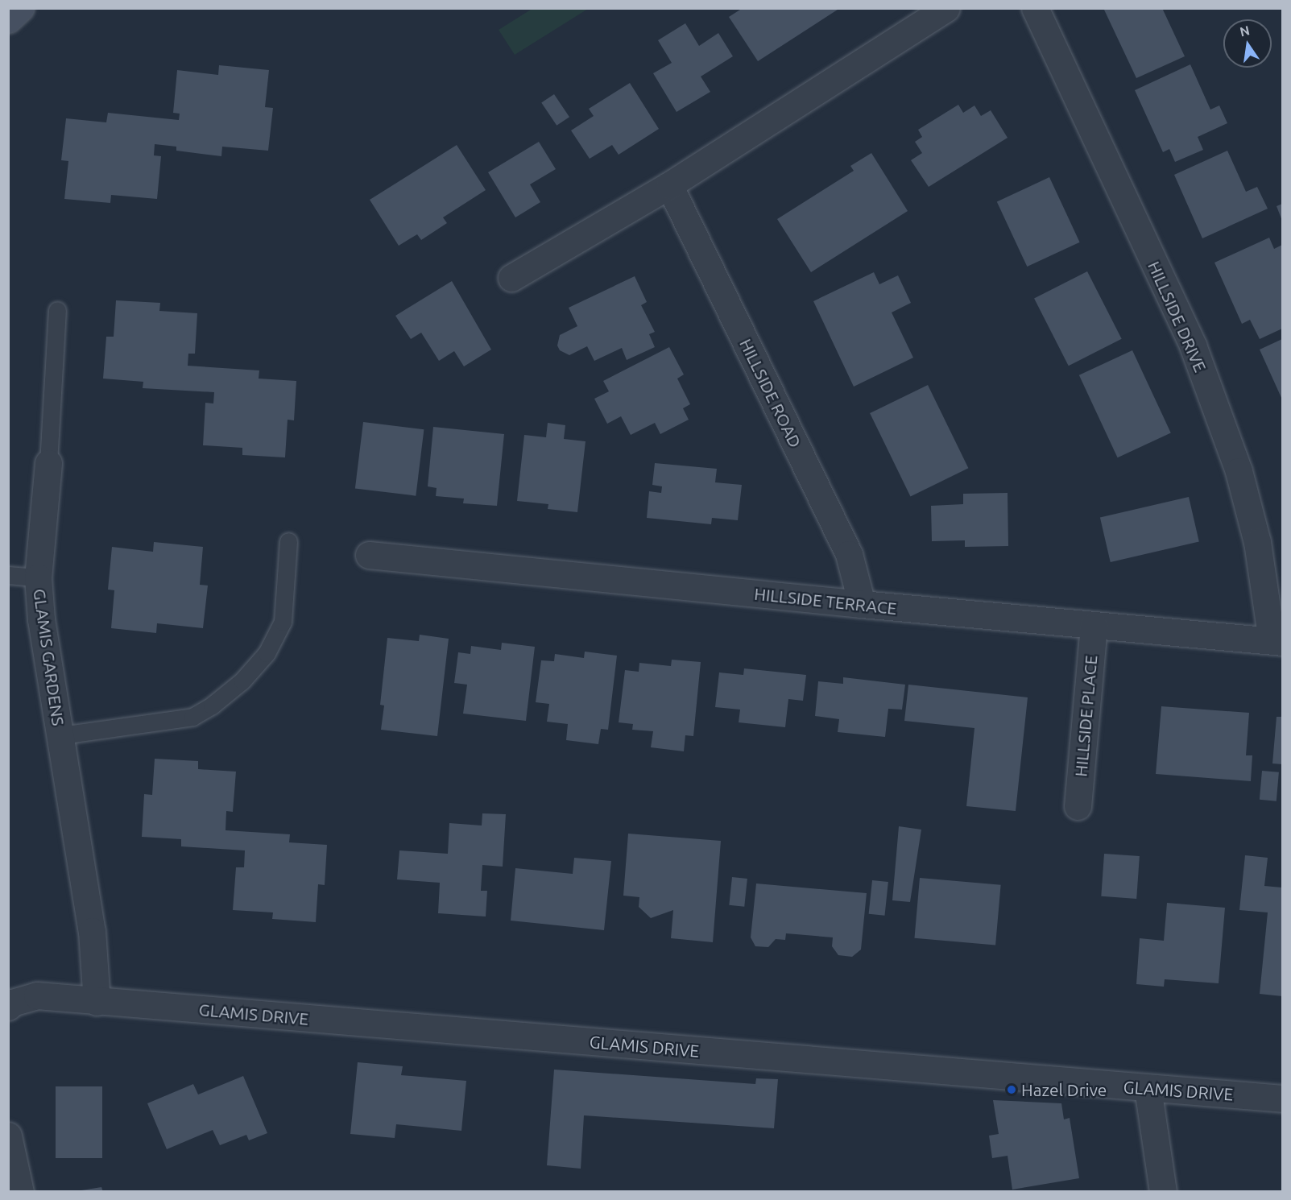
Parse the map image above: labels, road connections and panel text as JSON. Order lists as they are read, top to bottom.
{
  "streets": {
    "street": [
      "HILLSIDE DRIVE",
      "HILLSIDE ROAD",
      "HILLSIDE TERRACE",
      "GLAMIS GARDENS",
      "HILLSIDE PLACE",
      "GLAMIS DRIVE"
    ]
  },
  "crossings": [
    ["HILLSIDE DRIVE", "HILLSIDE TERRACE"],
    ["HILLSIDE ROAD", "HILLSIDE TERRACE"],
    ["HILLSIDE TERRACE", "HILLSIDE PLACE"],
    ["GLAMIS GARDENS", "GLAMIS DRIVE"]
  ],
  "places": ["Hazel Drive"],
  "north": "top"
}
